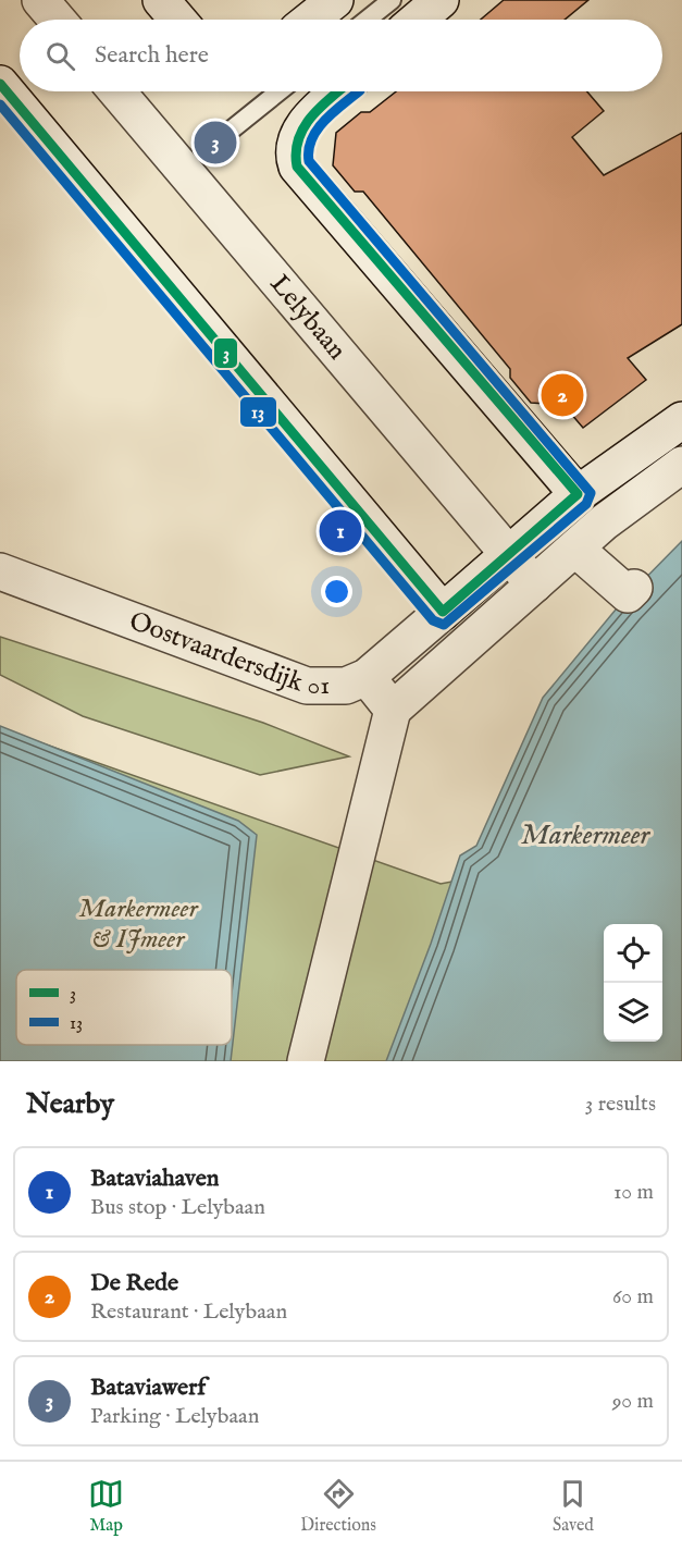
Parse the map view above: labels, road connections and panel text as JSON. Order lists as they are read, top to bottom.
{
  "streets": {
    "street": ["Lelybaan", "Oostvaardersdijk 01"]
  },
  "crossings": [
    ["Lelybaan", "Oostvaardersdijk 01"]
  ],
  "water": ["Markermeer"],
  "parks": ["Markermeer & IJmeer"],
  "lines": ["transit line 3", "transit line 13"],
  "legend": ["3", "13"],
  "page": {
    "search": "Search here",
    "pins": ["3", "2", "1"],
    "heading": ["Nearby", "3 results"],
    "list": [
      {
        "mark": "1",
        "name": "Bataviahaven",
        "note": "Bus stop · Lelybaan",
        "value": "10 m"
      },
      {
        "mark": "2",
        "name": "De Rede",
        "note": "Restaurant · Lelybaan",
        "value": "60 m"
      },
      {
        "mark": "3",
        "name": "Bataviawerf",
        "note": "Parking · Lelybaan",
        "value": "90 m"
      }
    ],
    "nav": ["Map", "Directions", "Saved"]
  }
}
